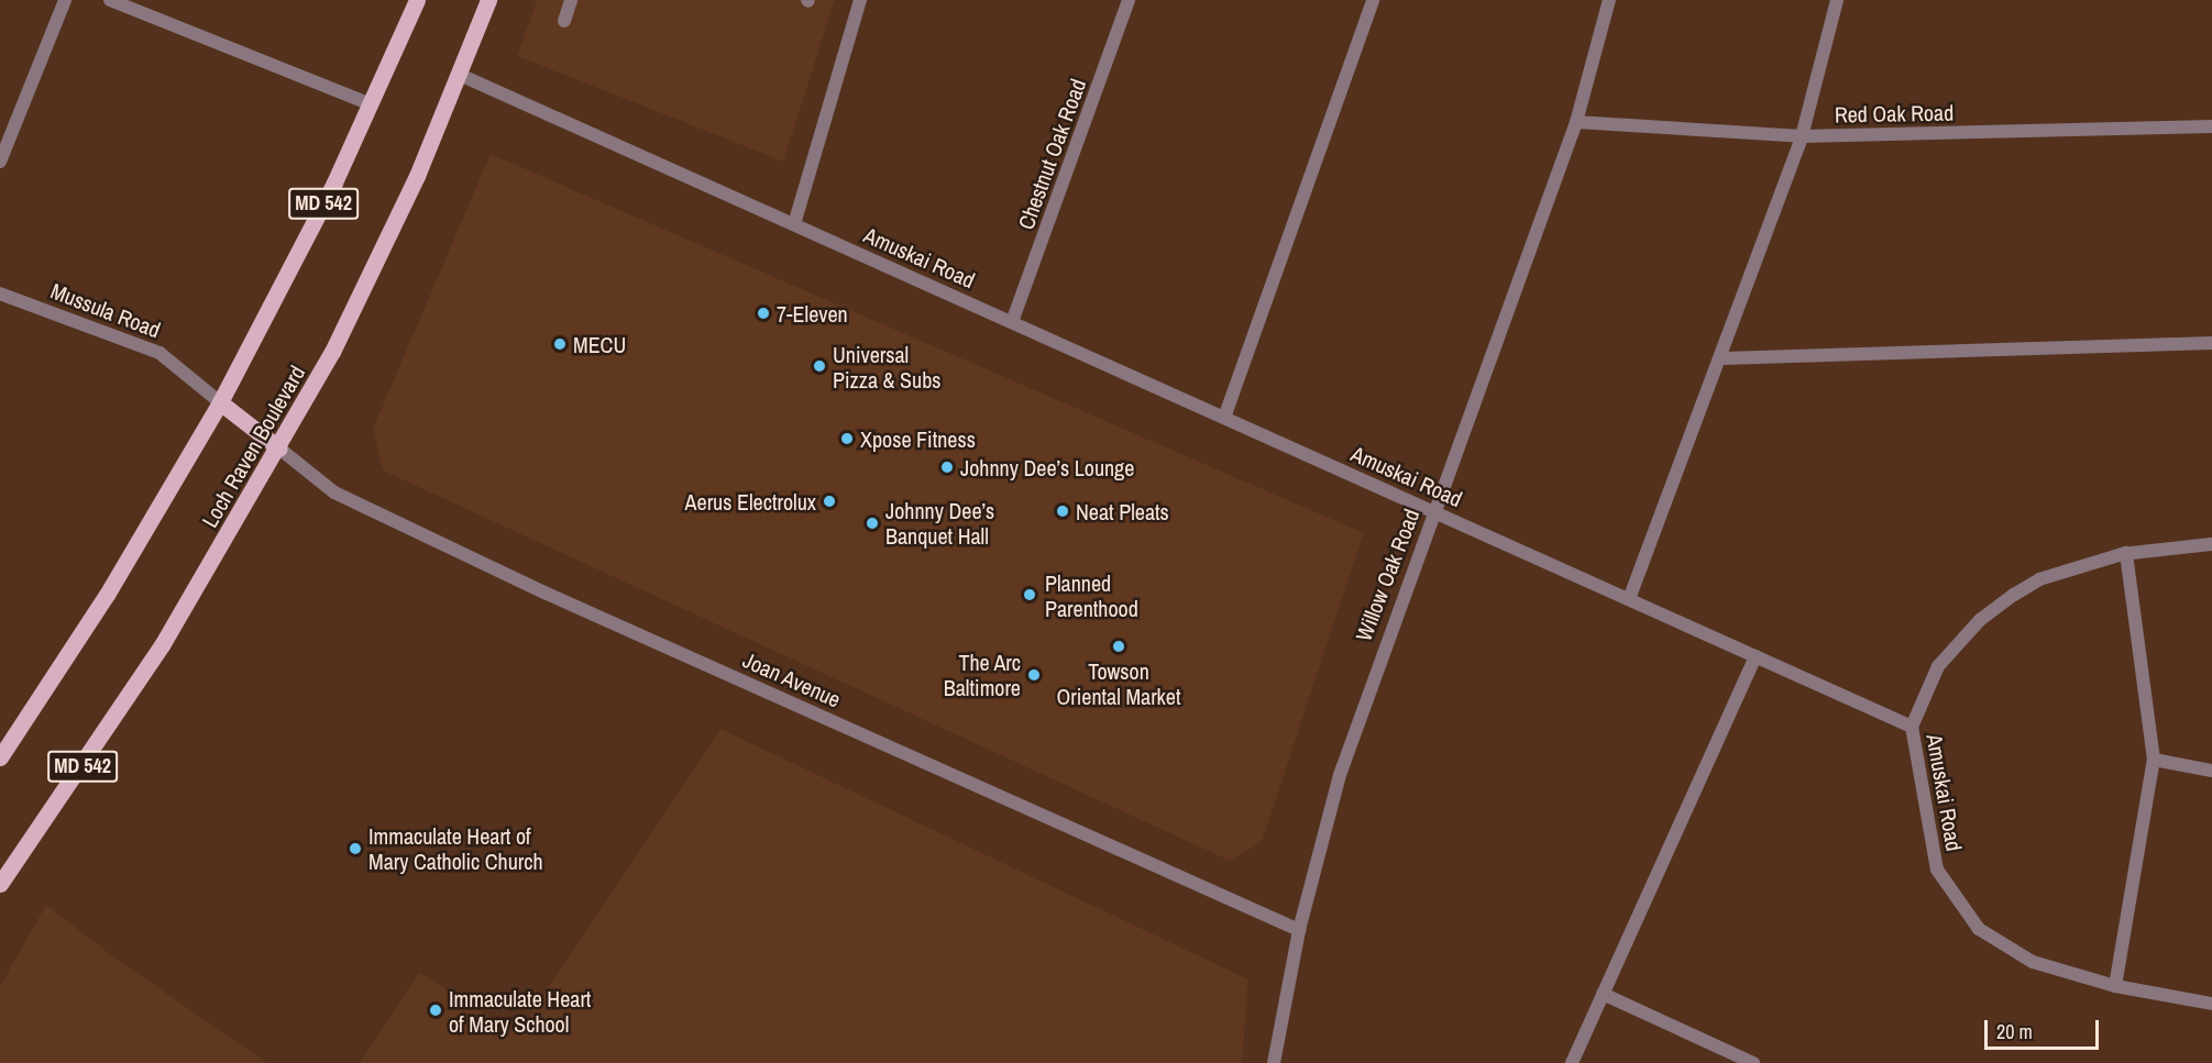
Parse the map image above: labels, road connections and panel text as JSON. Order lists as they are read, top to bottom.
{
  "streets": {
    "main road": ["MD 542", "Loch Raven Boulevard"],
    "street": [
      "Red Oak Road",
      "Chestnut Oak Road",
      "Amuskai Road",
      "Mussula Road",
      "Willow Oak Road",
      "Joan Avenue"
    ]
  },
  "crossings": [
    ["Red Oak Road", "Willow Oak Road"],
    ["Chestnut Oak Road", "Amuskai Road"],
    ["MD 542", "Mussula Road"],
    ["Amuskai Road", "Loch Raven Boulevard"],
    ["Amuskai Road", "Willow Oak Road"],
    ["Loch Raven Boulevard", "Joan Avenue"],
    ["Willow Oak Road", "Joan Avenue"]
  ],
  "places": [
    "7-Eleven",
    "MECU",
    "Universal Pizza & Subs",
    "Xpose Fitness",
    "Johnny Dee’s Lounge",
    "Aerus Electrolux",
    "Neat Pleats",
    "Johnny Dee’s Banquet Hall",
    "Planned Parenthood",
    "Towson Oriental Market",
    "The Arc Baltimore",
    "Immaculate Heart of Mary Catholic Church",
    "Immaculate Heart of Mary School"
  ],
  "scale_bar": "20 m"
}
